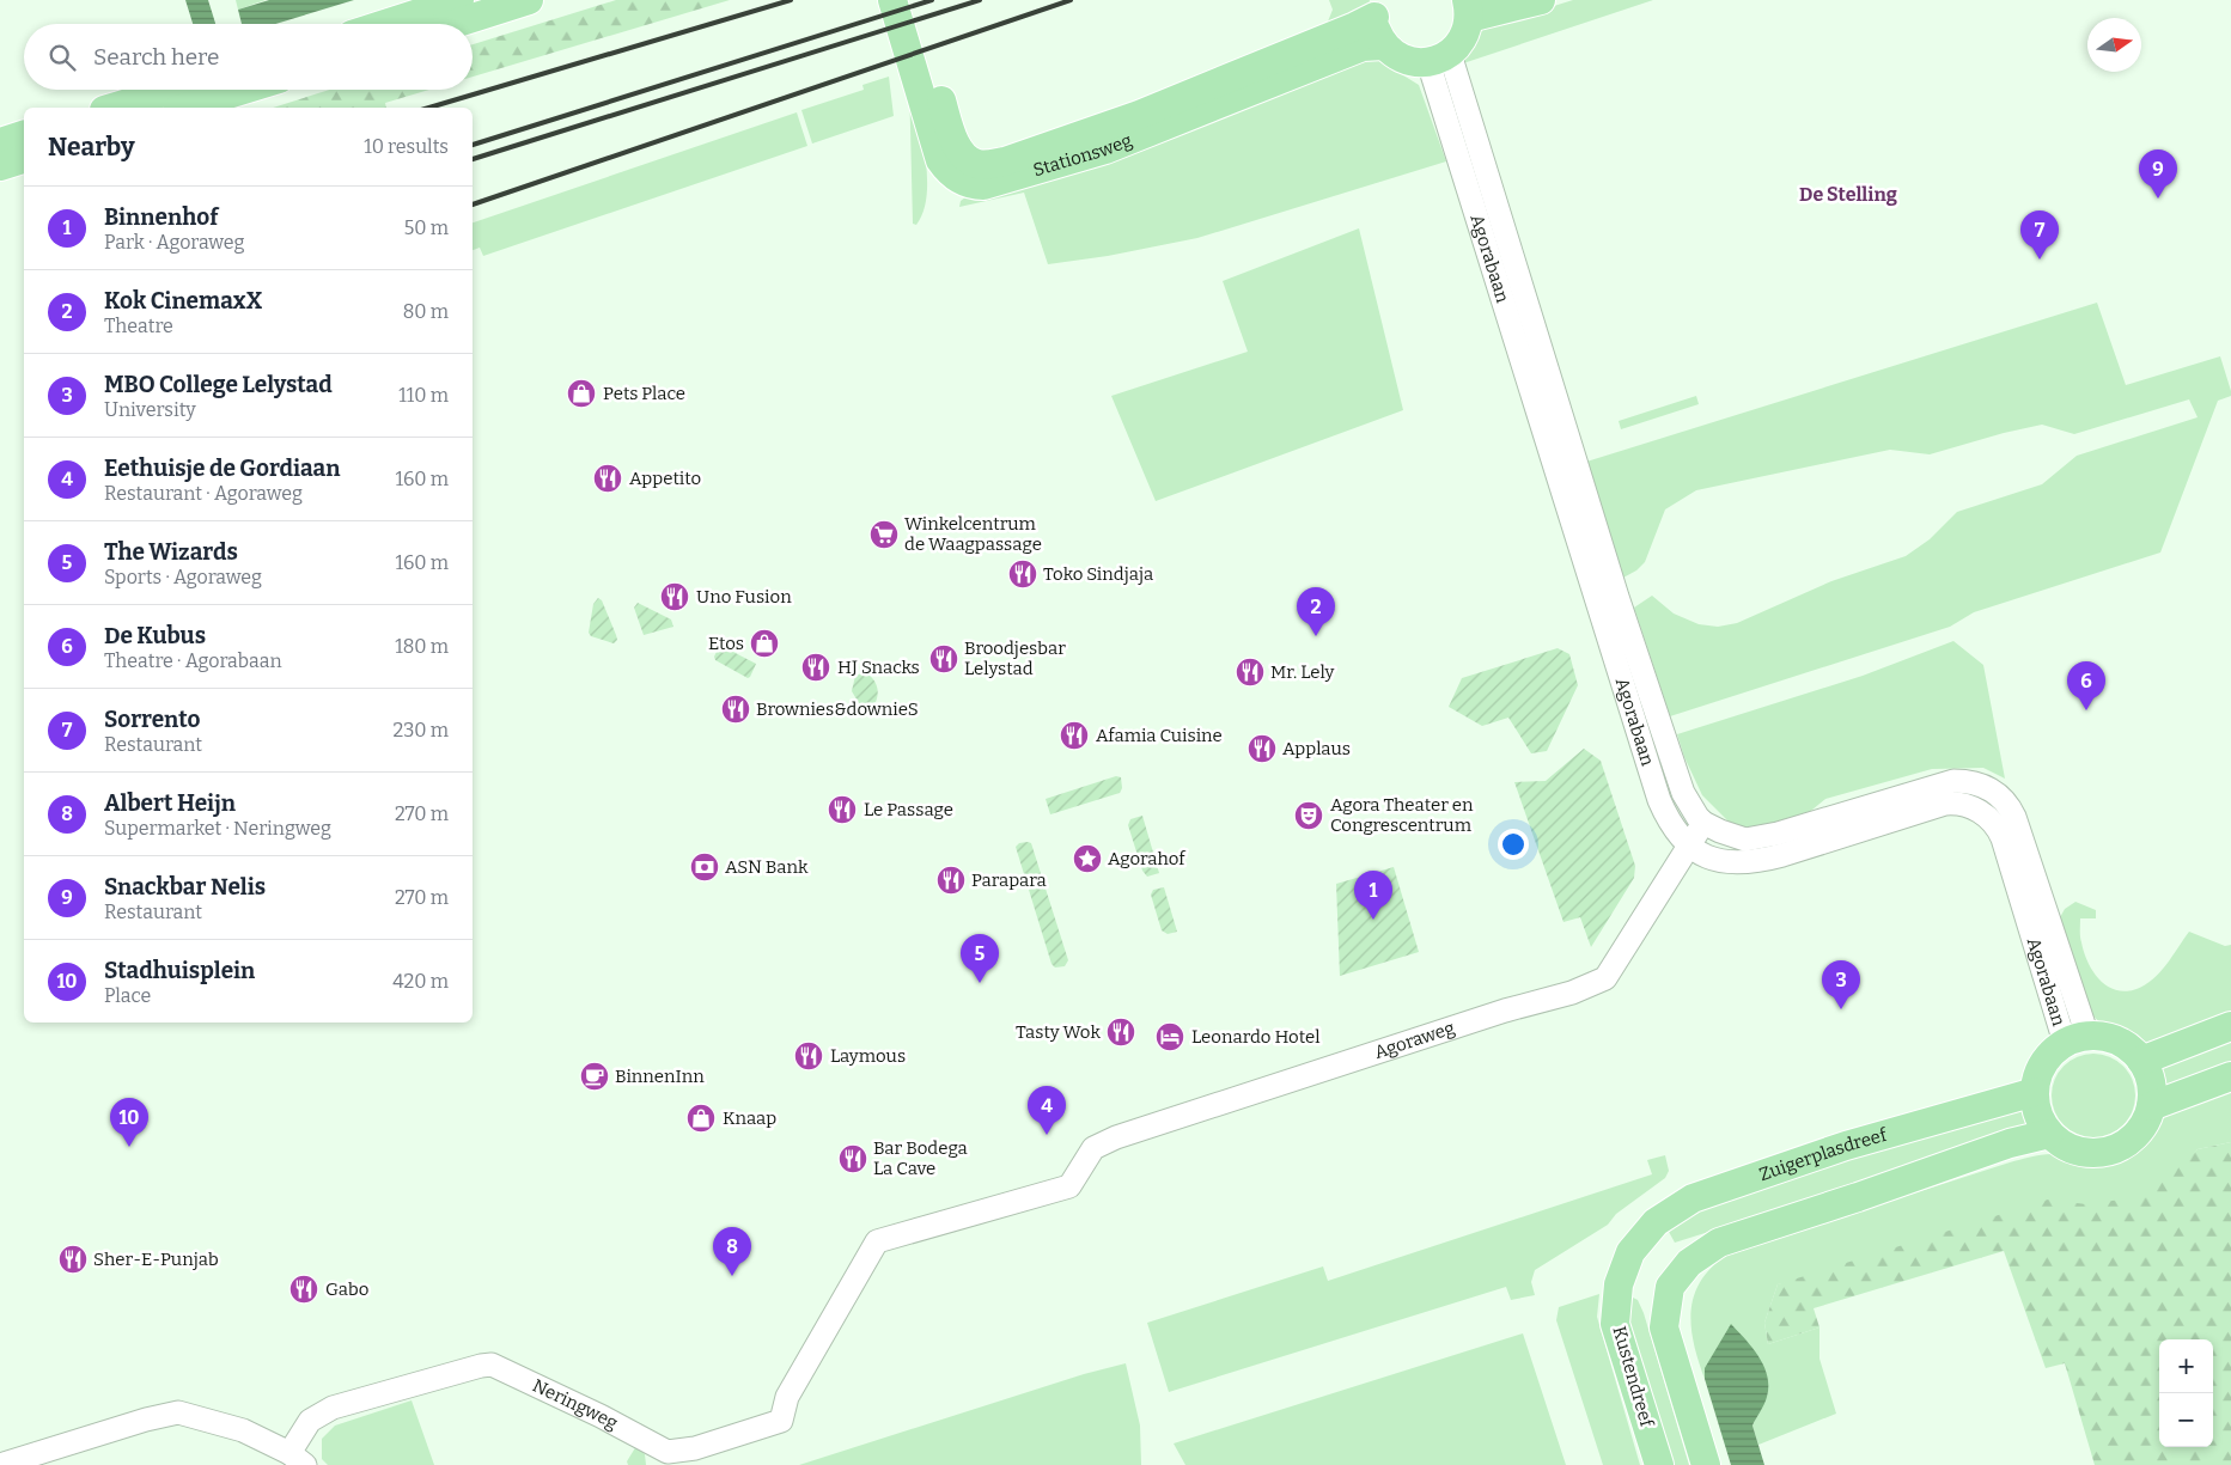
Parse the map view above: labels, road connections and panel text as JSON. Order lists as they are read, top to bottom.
{
  "streets": {
    "main road": ["Stationsweg", "Zuigerplasdreef", "Kustendreef"],
    "street": ["Agorabaan", "Agoraweg", "Neringweg"]
  },
  "crossings": [
    ["Agorabaan", "Agoraweg"],
    ["Agorabaan", "Zuigerplasdreef"],
    ["Agoraweg", "Neringweg"],
    ["Zuigerplasdreef", "Kustendreef"]
  ],
  "districts": ["De Stelling"],
  "places": {
    "shop": ["Pets Place", "Etos", "Knaap"],
    "restaurant": [
      "Appetito",
      "Toko Sindjaja",
      "Uno Fusion",
      "Broodjesbar Lelystad",
      "HJ Snacks",
      "Mr. Lely",
      "Brownies&downieS",
      "Afamia Cuisine",
      "Applaus",
      "Le Passage",
      "Parapara",
      "Tasty Wok",
      "Laymous",
      "Bar Bodega La Cave",
      "Sher-E-Punjab",
      "Gabo"
    ],
    "supermarket": ["Winkelcentrum de Waagpassage"],
    "theatre": ["Agora Theater en Congrescentrum"],
    "place": ["Agorahof"],
    "bank": ["ASN Bank"],
    "hotel": ["Leonardo Hotel"],
    "cafe": ["BinnenInn"]
  },
  "north": "right",
  "page": {
    "search": "Search here",
    "heading": ["Nearby", "10 results"],
    "pins": [
      "9",
      "7",
      "2",
      "6",
      "1",
      "5",
      "3",
      "4",
      "10",
      "8"
    ],
    "list": [
      {
        "mark": "1",
        "name": "Binnenhof",
        "note": "Park · Agoraweg",
        "value": "50 m"
      },
      {
        "mark": "2",
        "name": "Kok CinemaxX",
        "note": "Theatre",
        "value": "80 m"
      },
      {
        "mark": "3",
        "name": "MBO College Lelystad",
        "note": "University",
        "value": "110 m"
      },
      {
        "mark": "4",
        "name": "Eethuisje de Gordiaan",
        "note": "Restaurant · Agoraweg",
        "value": "160 m"
      },
      {
        "mark": "5",
        "name": "The Wizards",
        "note": "Sports · Agoraweg",
        "value": "160 m"
      },
      {
        "mark": "6",
        "name": "De Kubus",
        "note": "Theatre · Agorabaan",
        "value": "180 m"
      },
      {
        "mark": "7",
        "name": "Sorrento",
        "note": "Restaurant",
        "value": "230 m"
      },
      {
        "mark": "8",
        "name": "Albert Heijn",
        "note": "Supermarket · Neringweg",
        "value": "270 m"
      },
      {
        "mark": "9",
        "name": "Snackbar Nelis",
        "note": "Restaurant",
        "value": "270 m"
      },
      {
        "mark": "10",
        "name": "Stadhuisplein",
        "note": "Place",
        "value": "420 m"
      }
    ],
    "map_buttons": ["+", "−"]
  }
}
